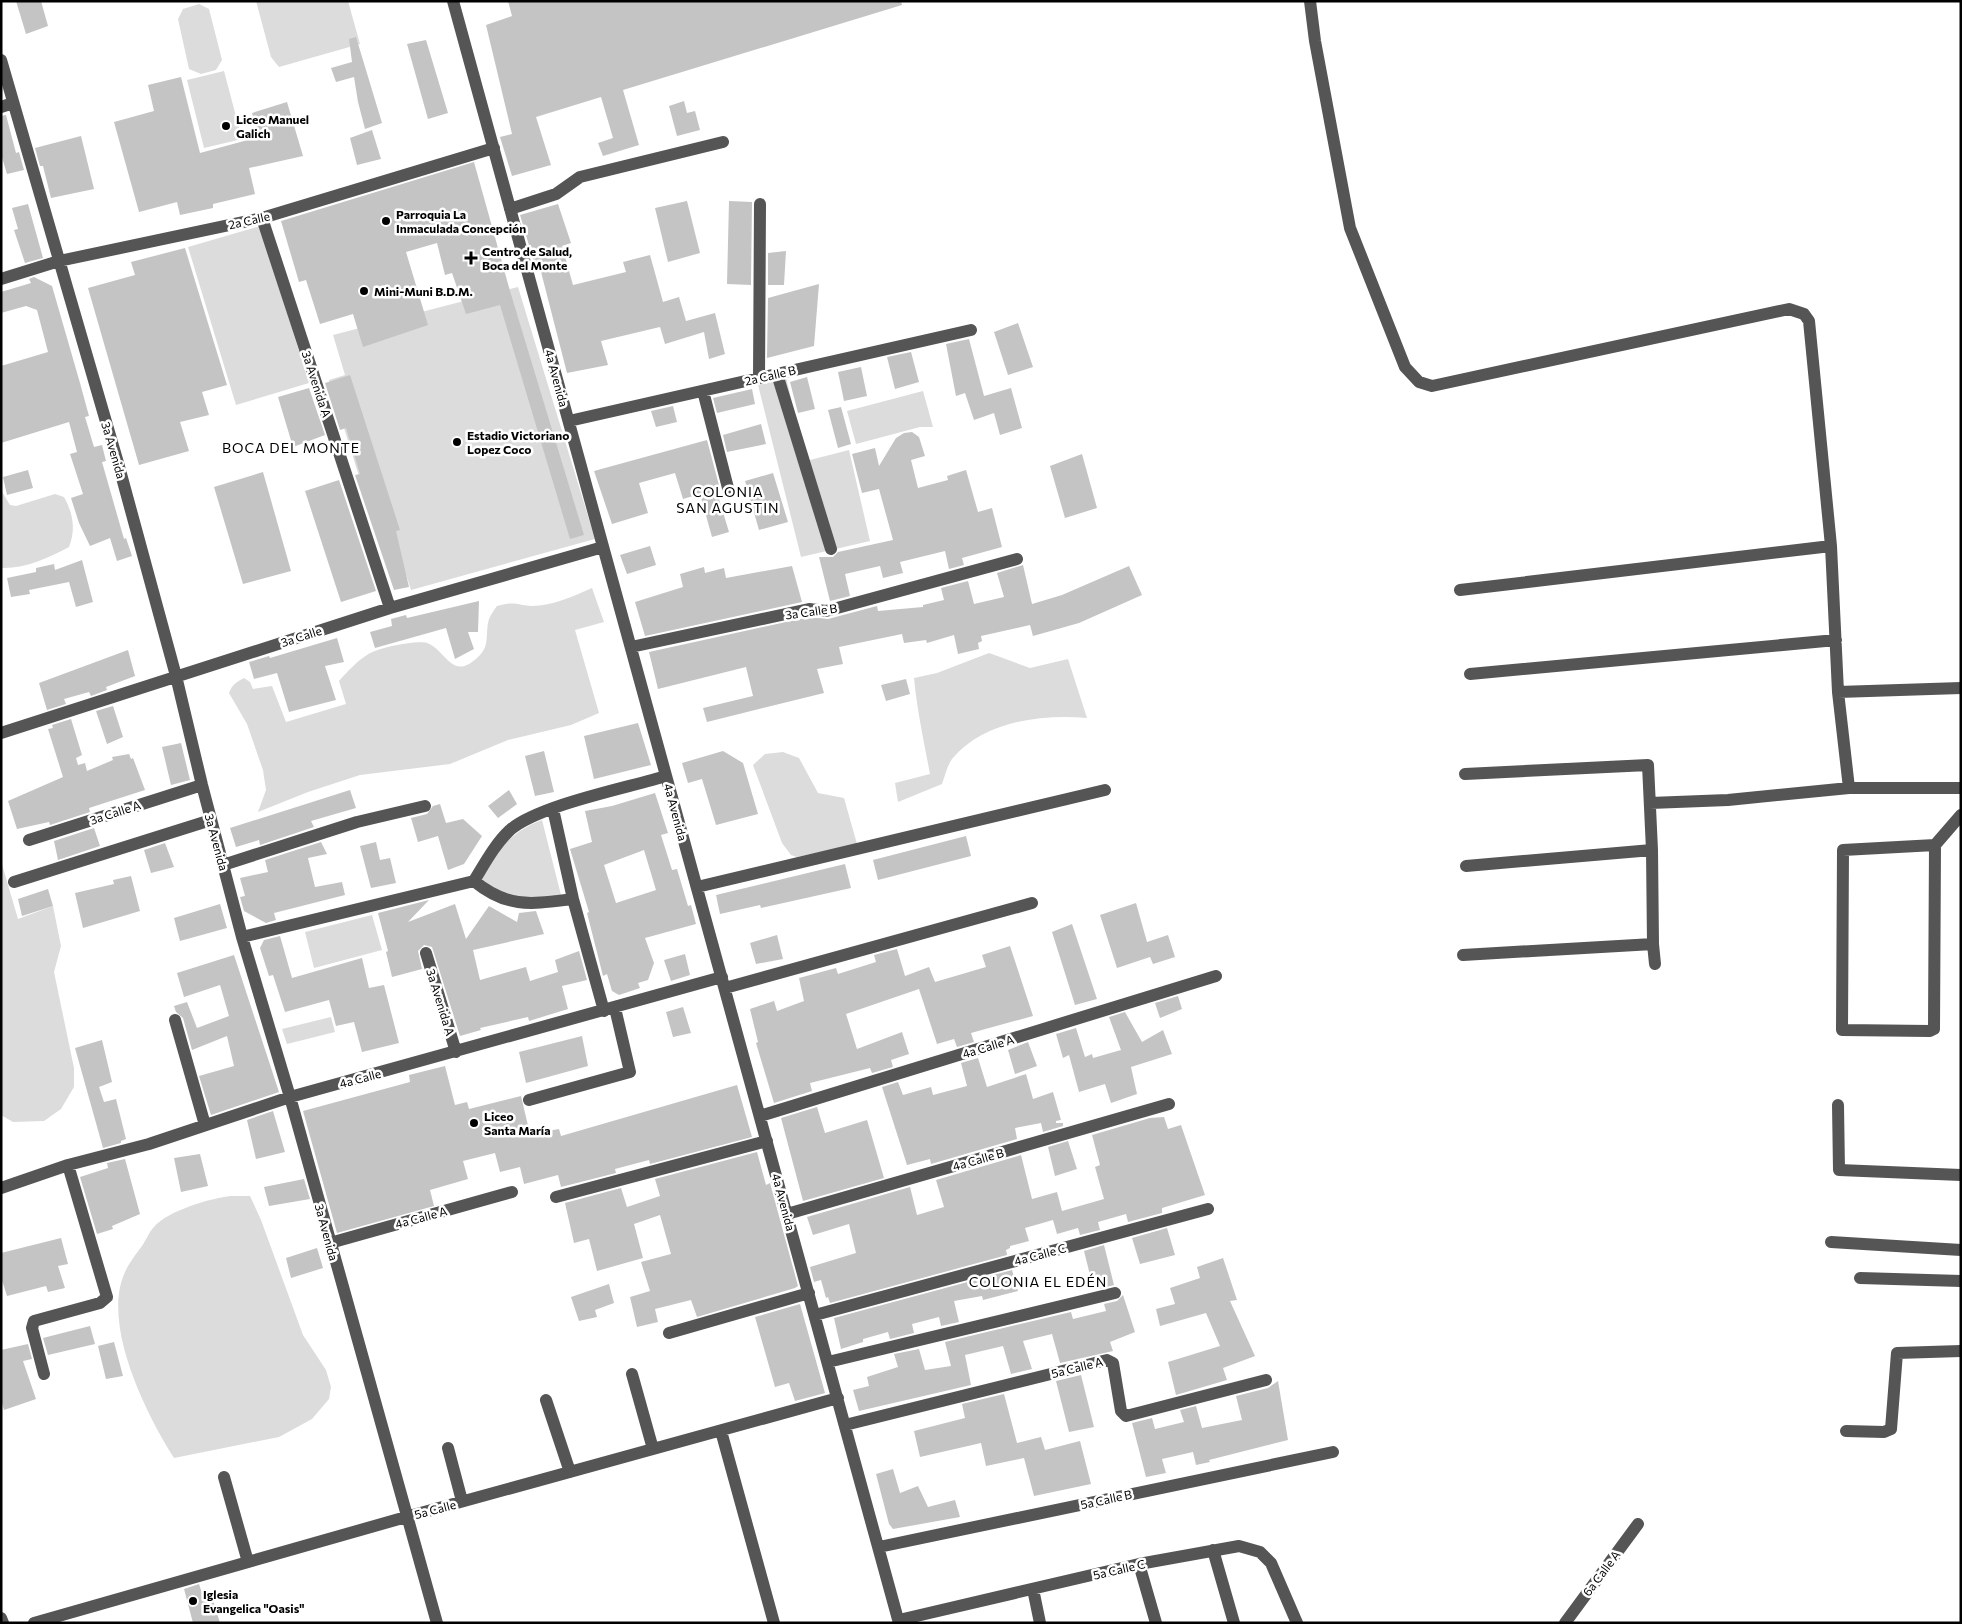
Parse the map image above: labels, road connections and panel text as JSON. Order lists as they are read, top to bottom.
{
  "streets": {
    "street": [
      "2a Calle",
      "2a Calle B",
      "4a Avenida",
      "3a Avenida A",
      "3a Avenida",
      "3a Calle B",
      "3a Calle",
      "3a Calle A",
      "4a Calle A",
      "4a Calle",
      "4a Calle B",
      "4a Calle C",
      "5a Calle A",
      "5a Calle B",
      "5a Calle",
      "5a Calle C",
      "6a Calle A"
    ]
  },
  "crossings": [
    ["2a Calle", "4a Avenida"],
    ["2a Calle", "3a Avenida A"],
    ["2a Calle", "3a Avenida"],
    ["2a Calle B", "4a Avenida"],
    ["4a Avenida", "3a Calle B"],
    ["4a Avenida", "3a Calle"],
    ["4a Avenida", "4a Calle A"],
    ["4a Avenida", "4a Calle"],
    ["4a Avenida", "4a Calle B"],
    ["4a Avenida", "4a Calle C"],
    ["4a Avenida", "5a Calle A"],
    ["4a Avenida", "5a Calle B"],
    ["4a Avenida", "5a Calle"],
    ["4a Avenida", "5a Calle C"],
    ["3a Avenida A", "3a Calle"],
    ["3a Avenida A", "4a Calle"],
    ["3a Avenida", "3a Calle"],
    ["3a Avenida", "3a Calle A"],
    ["3a Avenida", "4a Calle A"],
    ["3a Avenida", "4a Calle"],
    ["3a Avenida", "5a Calle"]
  ],
  "districts": ["BOCA DEL MONTE", "COLONIA SAN AGUSTIN", "COLONIA EL EDÉN"],
  "places": {
    "other": [
      "Liceo Manuel Galich",
      "Parroquia La Inmaculada Concepción",
      "Mini-Muni B.D.M.",
      "Estadio Victoriano Lopez Coco",
      "Liceo Santa María",
      "Iglesia Evangelica \"Oasis\""
    ],
    "health": ["Centro de Salud, Boca del Monte"]
  }
}
